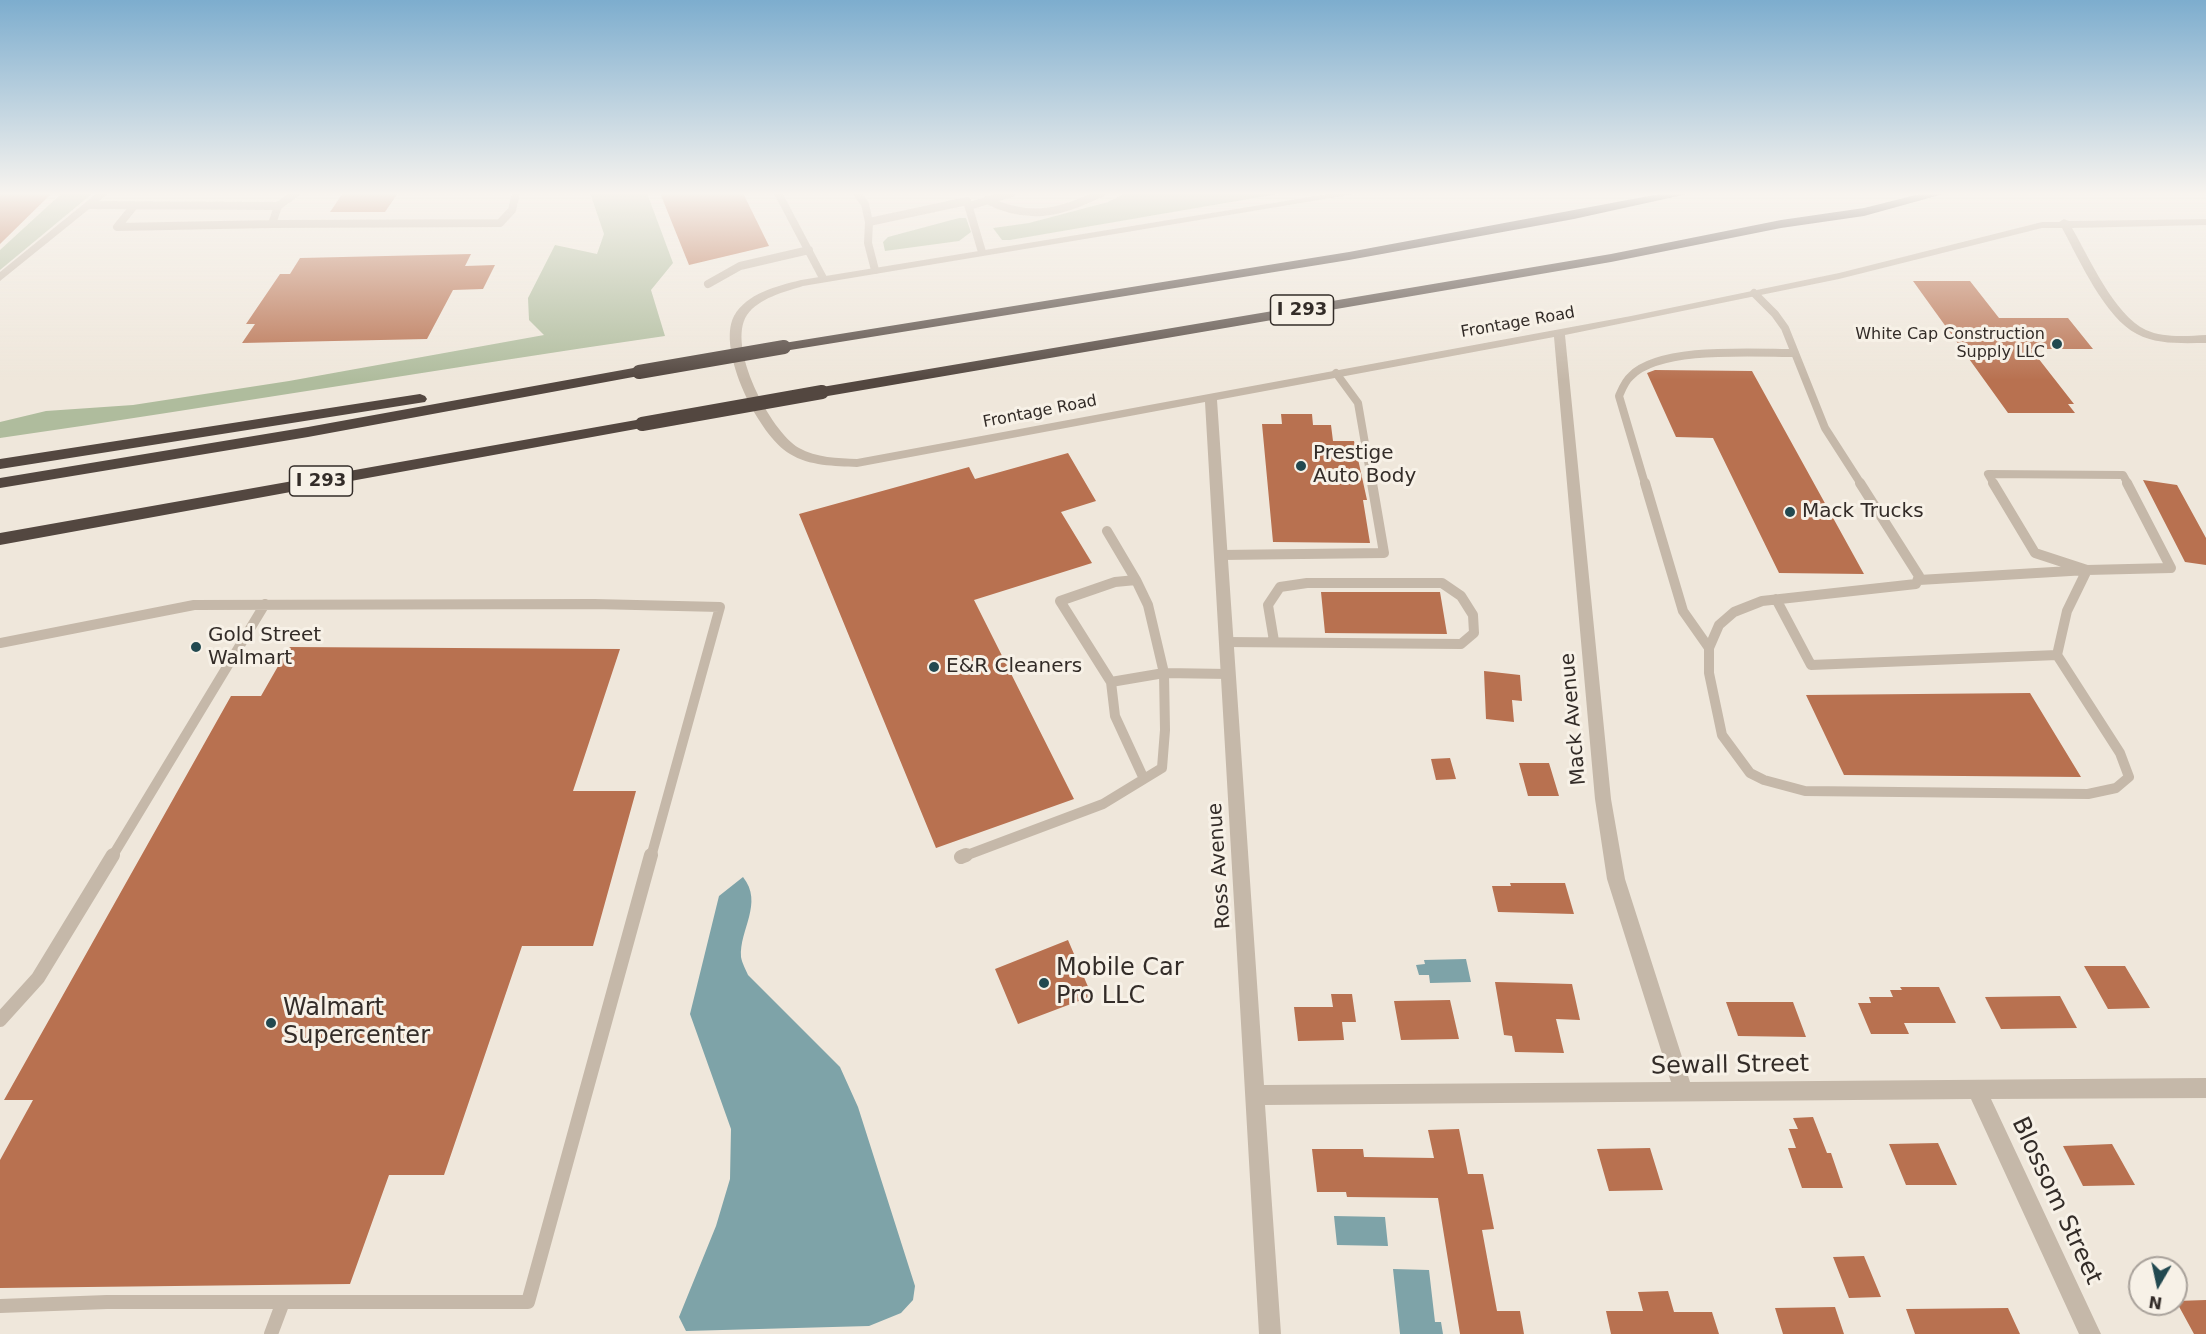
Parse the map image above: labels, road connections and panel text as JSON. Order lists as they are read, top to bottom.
{
  "streets": {
    "highway": ["I 293"],
    "street": [
      "Frontage Road",
      "Mack Avenue",
      "Ross Avenue",
      "Sewall Street",
      "Blossom Street"
    ]
  },
  "crossings": [
    ["Frontage Road", "Mack Avenue"],
    ["Frontage Road", "Ross Avenue"],
    ["Mack Avenue", "Sewall Street"],
    ["Ross Avenue", "Sewall Street"],
    ["Sewall Street", "Blossom Street"]
  ],
  "places": [
    "White Cap Construction Supply LLC",
    "Prestige Auto Body",
    "Mack Trucks",
    "Gold Street Walmart",
    "E&R Cleaners",
    "Mobile Car Pro LLC",
    "Walmart Supercenter"
  ],
  "north": "bottom"
}
